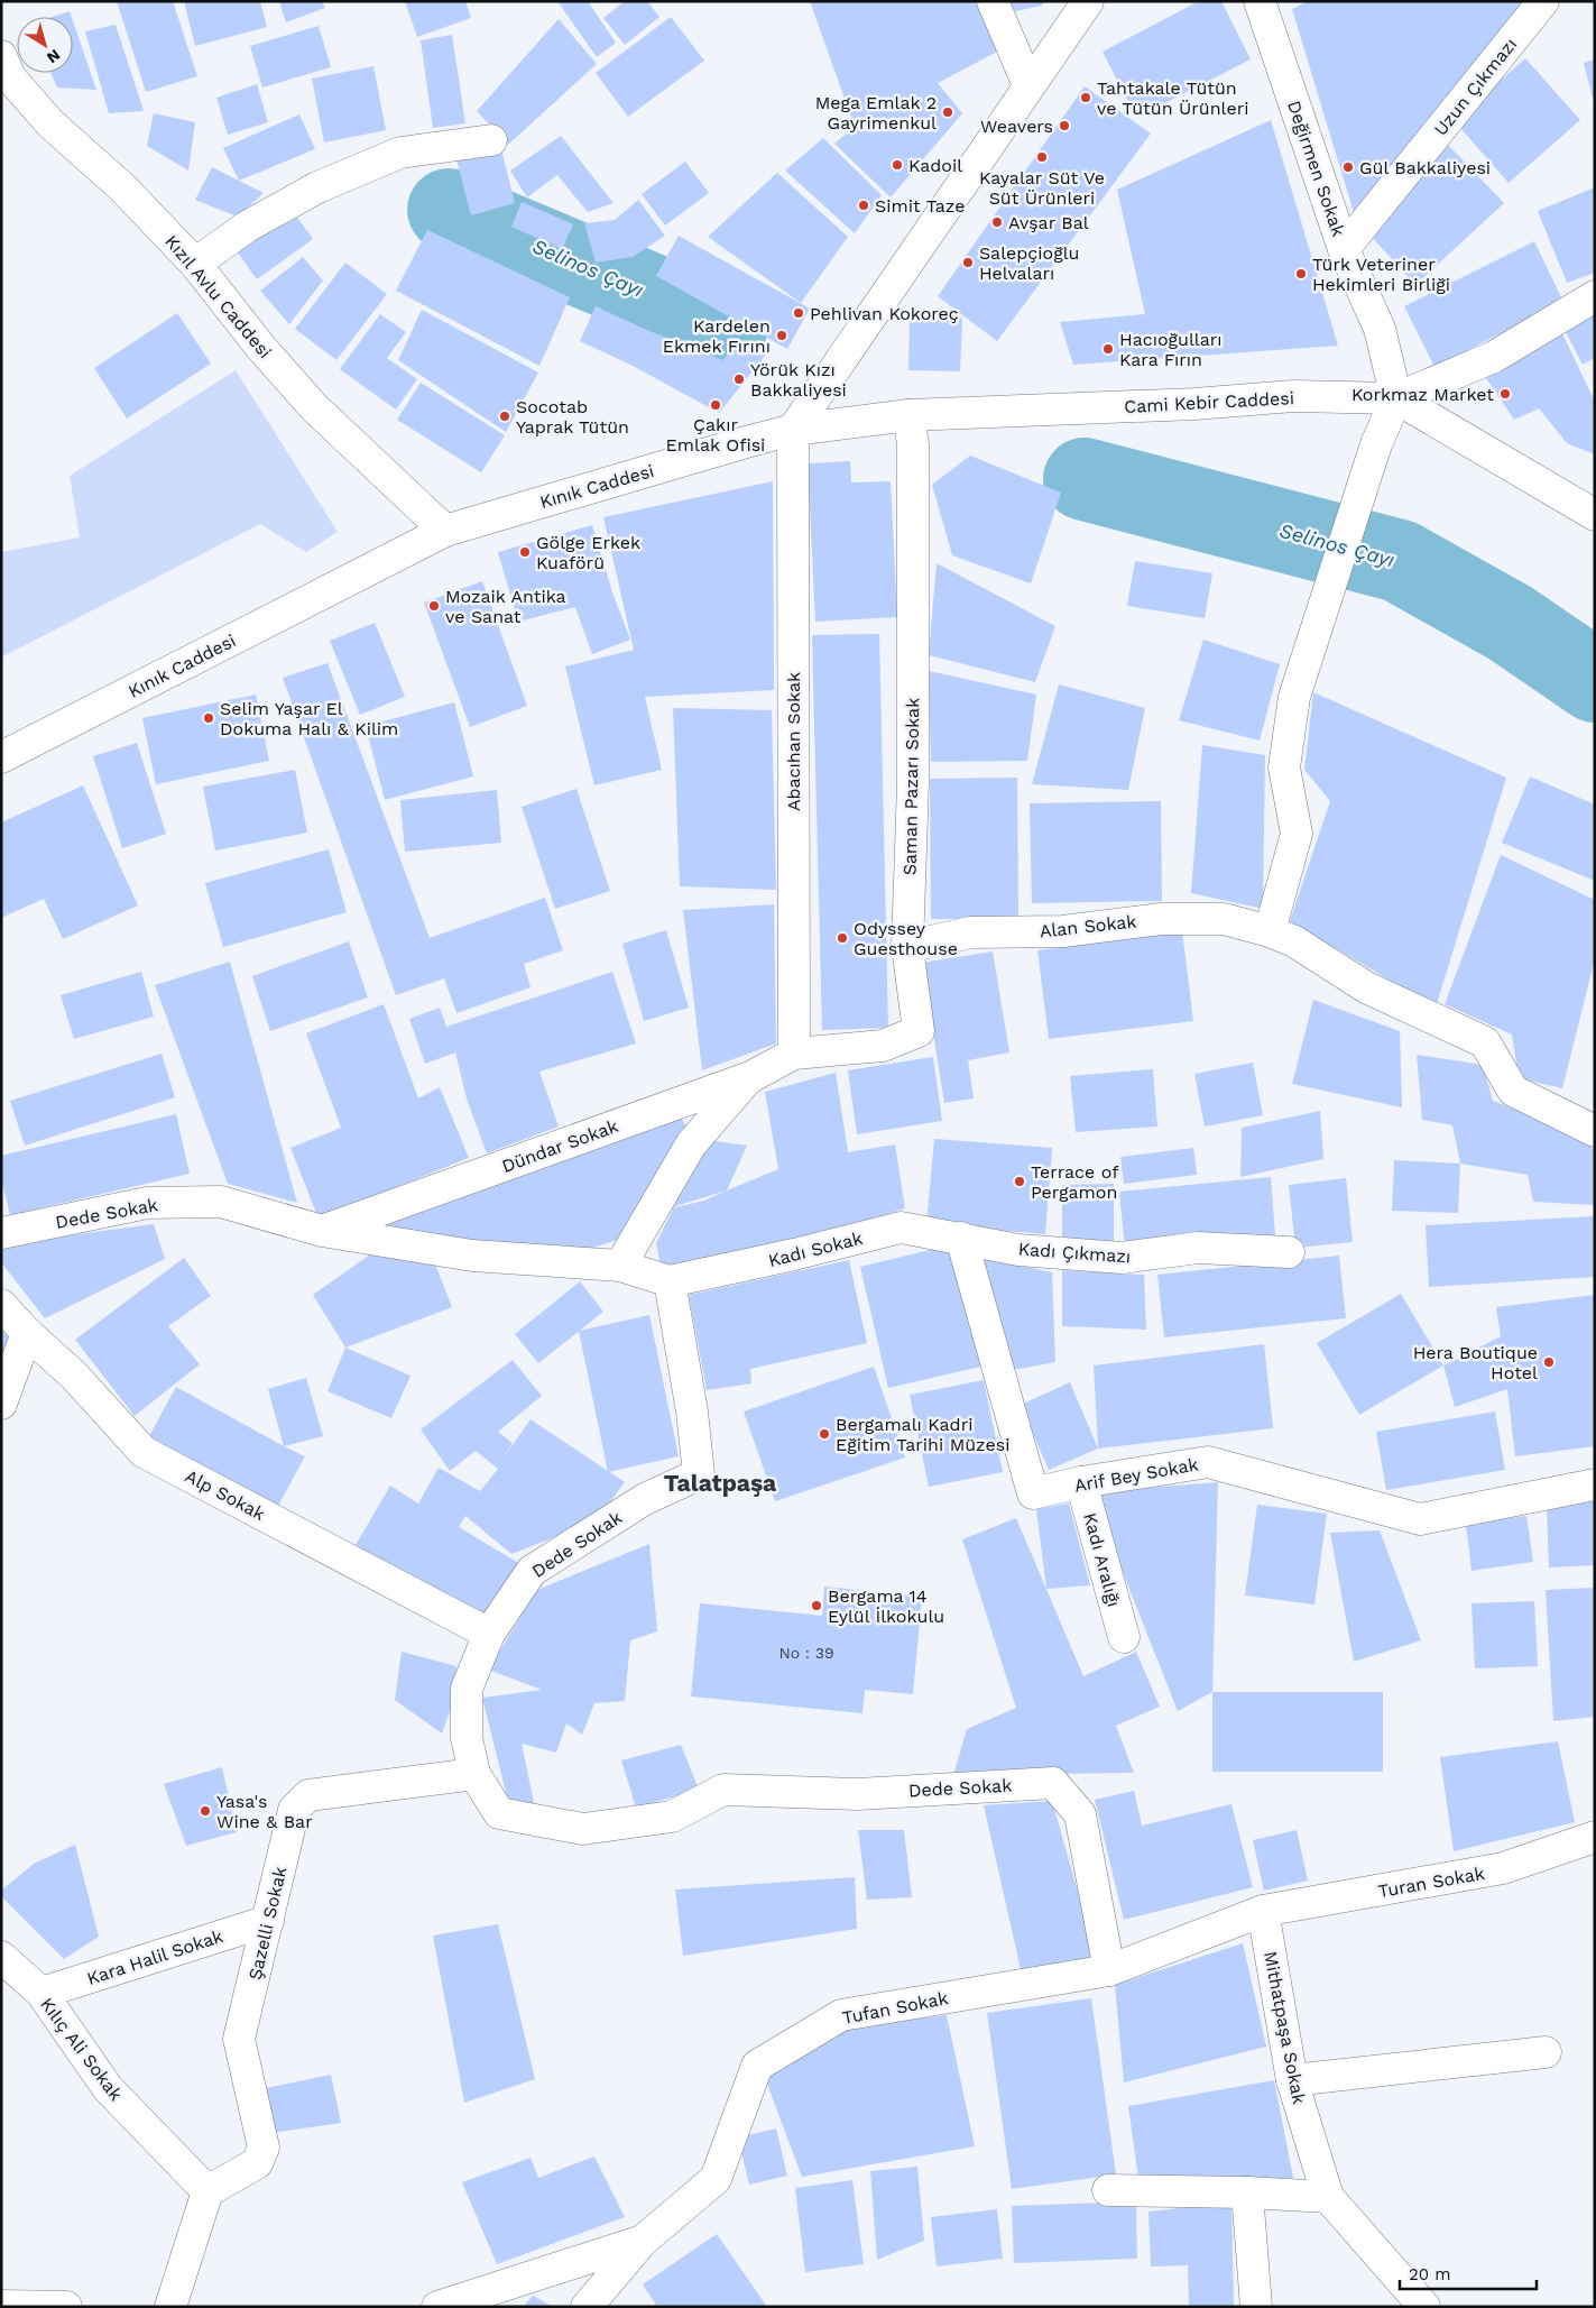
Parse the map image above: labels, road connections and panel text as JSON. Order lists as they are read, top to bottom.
{
  "streets": {
    "street": [
      "Uzun Çıkmazı",
      "Değirmen Sokak",
      "Kızıl Avlu Caddesi",
      "Cami Kebir Caddesi",
      "Kınık Caddesi",
      "Abacıhan Sokak",
      "Saman Pazarı Sokak",
      "Alan Sokak",
      "Dündar Sokak",
      "Dede Sokak",
      "Kadı Sokak",
      "Kadı Çıkmazı",
      "Arif Bey Sokak",
      "Alp Sokak",
      "Kadı Aralığı",
      "Turan Sokak",
      "Şazelli Sokak",
      "Kara Halil Sokak",
      "Tufan Sokak",
      "Mithatpaşa Sokak",
      "Kılıç Ali Sokak"
    ]
  },
  "crossings": [
    ["Uzun Çıkmazı", "Değirmen Sokak"],
    ["Değirmen Sokak", "Cami Kebir Caddesi"],
    ["Kızıl Avlu Caddesi", "Kınık Caddesi"],
    ["Cami Kebir Caddesi", "Kınık Caddesi"],
    ["Cami Kebir Caddesi", "Abacıhan Sokak"],
    ["Cami Kebir Caddesi", "Saman Pazarı Sokak"],
    ["Kınık Caddesi", "Abacıhan Sokak"],
    ["Abacıhan Sokak", "Saman Pazarı Sokak"],
    ["Abacıhan Sokak", "Dündar Sokak"],
    ["Saman Pazarı Sokak", "Alan Sokak"],
    ["Saman Pazarı Sokak", "Dündar Sokak"],
    ["Dündar Sokak", "Dede Sokak"],
    ["Dede Sokak", "Kadı Sokak"],
    ["Dede Sokak", "Alp Sokak"],
    ["Dede Sokak", "Şazelli Sokak"],
    ["Dede Sokak", "Tufan Sokak"],
    ["Kadı Sokak", "Kadı Çıkmazı"],
    ["Kadı Sokak", "Arif Bey Sokak"],
    ["Kadı Çıkmazı", "Arif Bey Sokak"],
    ["Arif Bey Sokak", "Kadı Aralığı"],
    ["Turan Sokak", "Tufan Sokak"],
    ["Turan Sokak", "Mithatpaşa Sokak"],
    ["Şazelli Sokak", "Kara Halil Sokak"],
    ["Şazelli Sokak", "Kılıç Ali Sokak"],
    ["Kara Halil Sokak", "Kılıç Ali Sokak"],
    ["Tufan Sokak", "Mithatpaşa Sokak"]
  ],
  "districts": ["Talatpaşa"],
  "water": ["Selinos Çayı"],
  "places": [
    "Tahtakale Tütün ve Tütün Ürünleri",
    "Mega Emlak 2 Gayrimenkul",
    "Weavers",
    "Kayalar Süt Ve Süt Ürünleri",
    "Kadoil",
    "Gül Bakkaliyesi",
    "Simit Taze",
    "Avşar Bal",
    "Salepçioğlu Helvaları",
    "Türk Veteriner Hekimleri Birliği",
    "Pehlivan Kokoreç",
    "Kardelen Ekmek Fırını",
    "Hacıoğulları Kara Fırın",
    "Yörük Kızı Bakkaliyesi",
    "Korkmaz Market",
    "Çakır Emlak Ofisi",
    "Socotab Yaprak Tütün",
    "Gölge Erkek Kuaförü",
    "Mozaik Antika ve Sanat",
    "Selim Yaşar El Dokuma Halı & Kilim",
    "Odyssey Guesthouse",
    "Terrace of Pergamon",
    "Hera Boutique Hotel",
    "Bergamalı Kadri Eğitim Tarihi Müzesi",
    "Bergama 14 Eylül İlkokulu",
    "Yasa's Wine & Bar"
  ],
  "house_numbers": ["No : 39"],
  "scale_bar": "20 m",
  "north": "bottom right"
}
